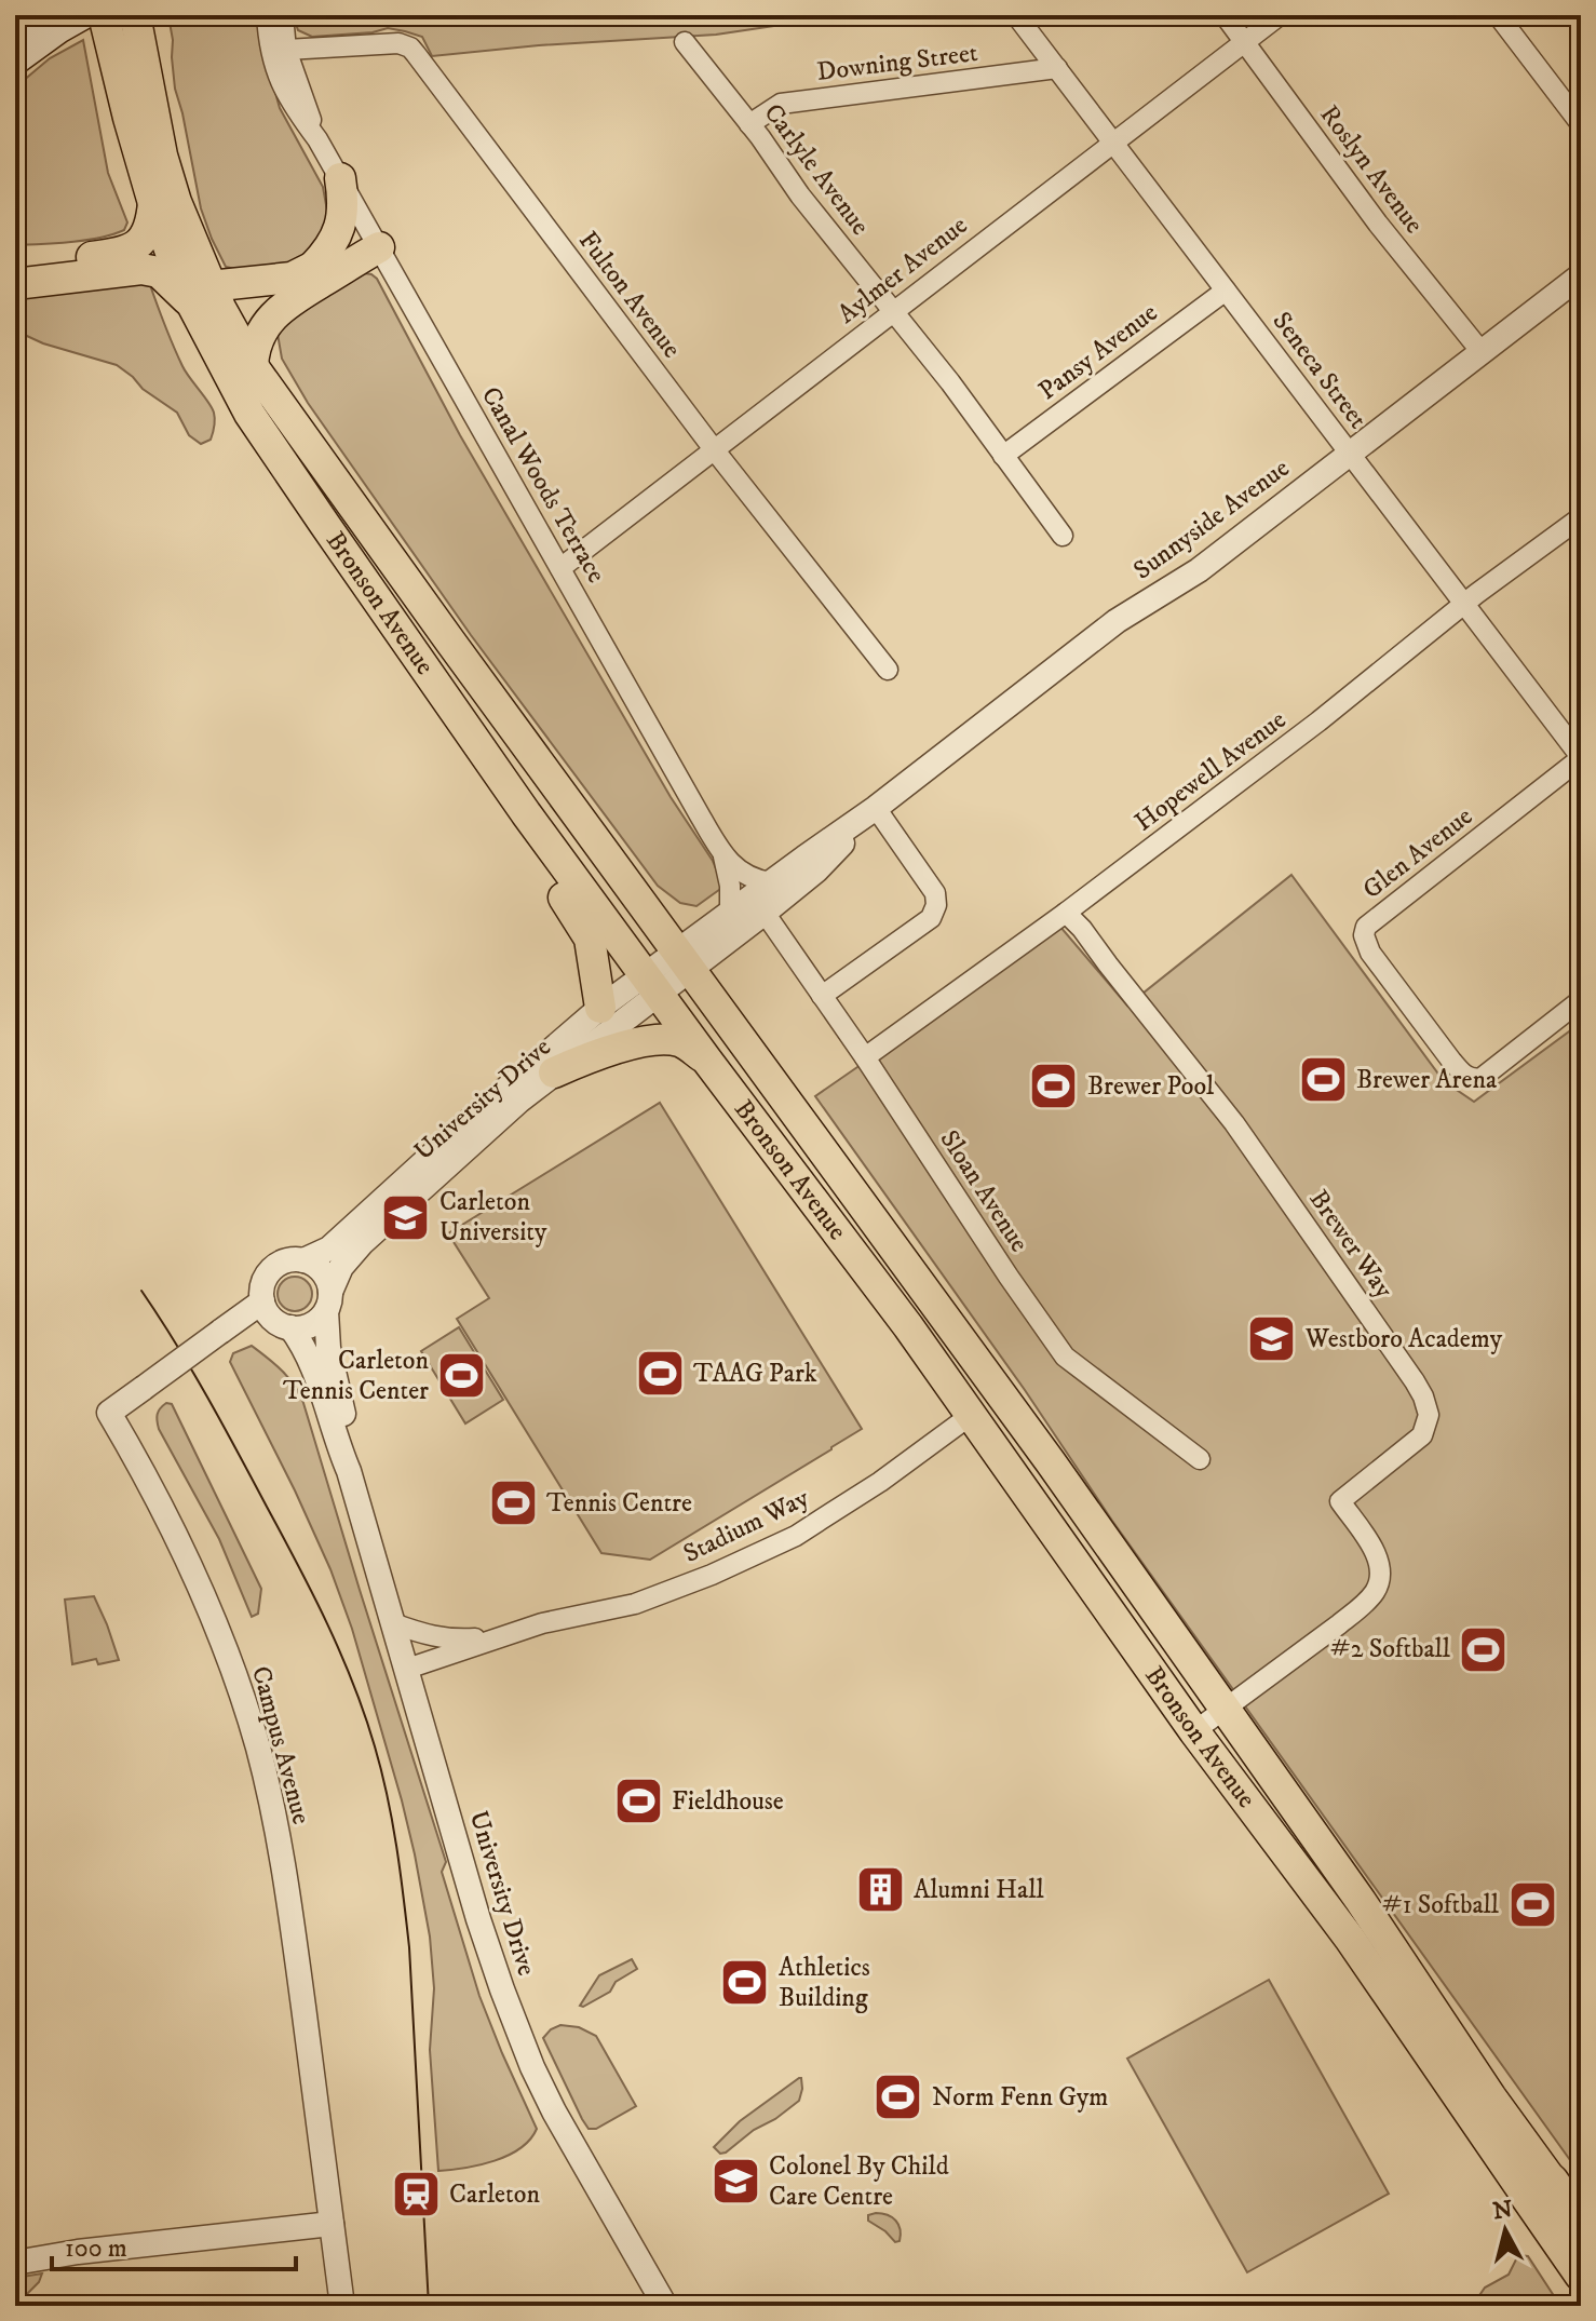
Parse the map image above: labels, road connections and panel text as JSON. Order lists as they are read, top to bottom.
{
  "streets": {
    "highway": ["Bronson Avenue"],
    "street": [
      "Downing Street",
      "Carlyle Avenue",
      "Roslyn Avenue",
      "Aylmer Avenue",
      "Fulton Avenue",
      "Pansy Avenue",
      "Seneca Street",
      "Canal Woods Terrace",
      "Sunnyside Avenue",
      "Hopewell Avenue",
      "Glen Avenue",
      "University Drive",
      "Sloan Avenue",
      "Brewer Way",
      "Stadium Way",
      "Campus Avenue"
    ]
  },
  "crossings": [
    ["Downing Street", "Carlyle Avenue"],
    ["Downing Street", "Seneca Street"],
    ["Carlyle Avenue", "Aylmer Avenue"],
    ["Carlyle Avenue", "Pansy Avenue"],
    ["Roslyn Avenue", "Aylmer Avenue"],
    ["Roslyn Avenue", "Sunnyside Avenue"],
    ["Aylmer Avenue", "Fulton Avenue"],
    ["Aylmer Avenue", "Seneca Street"],
    ["Aylmer Avenue", "Canal Woods Terrace"],
    ["Fulton Avenue", "Canal Woods Terrace"],
    ["Pansy Avenue", "Seneca Street"],
    ["Seneca Street", "Sunnyside Avenue"],
    ["Seneca Street", "Hopewell Avenue"],
    ["Seneca Street", "Glen Avenue"],
    ["Canal Woods Terrace", "Sunnyside Avenue"],
    ["Sunnyside Avenue", "Bronson Avenue"],
    ["Sunnyside Avenue", "University Drive"],
    ["Sunnyside Avenue", "Sloan Avenue"],
    ["Bronson Avenue", "University Drive"],
    ["Bronson Avenue", "Brewer Way"],
    ["Bronson Avenue", "Stadium Way"],
    ["Hopewell Avenue", "Sloan Avenue"],
    ["Hopewell Avenue", "Brewer Way"],
    ["University Drive", "Stadium Way"],
    ["University Drive", "Campus Avenue"]
  ],
  "places": {
    "sports": [
      "Brewer Arena",
      "Brewer Pool",
      "TAAG Park",
      "Carleton Tennis Center",
      "Tennis Centre",
      "#2 Softball",
      "Fieldhouse",
      "#1 Softball",
      "Athletics Building",
      "Norm Fenn Gym"
    ],
    "school or university": ["Carleton University", "Westboro Academy", "Colonel By Child Care Centre"],
    "building": ["Alumni Hall"],
    "station": ["Carleton"]
  },
  "scale_bar": "100 m",
  "north": "top"
}
